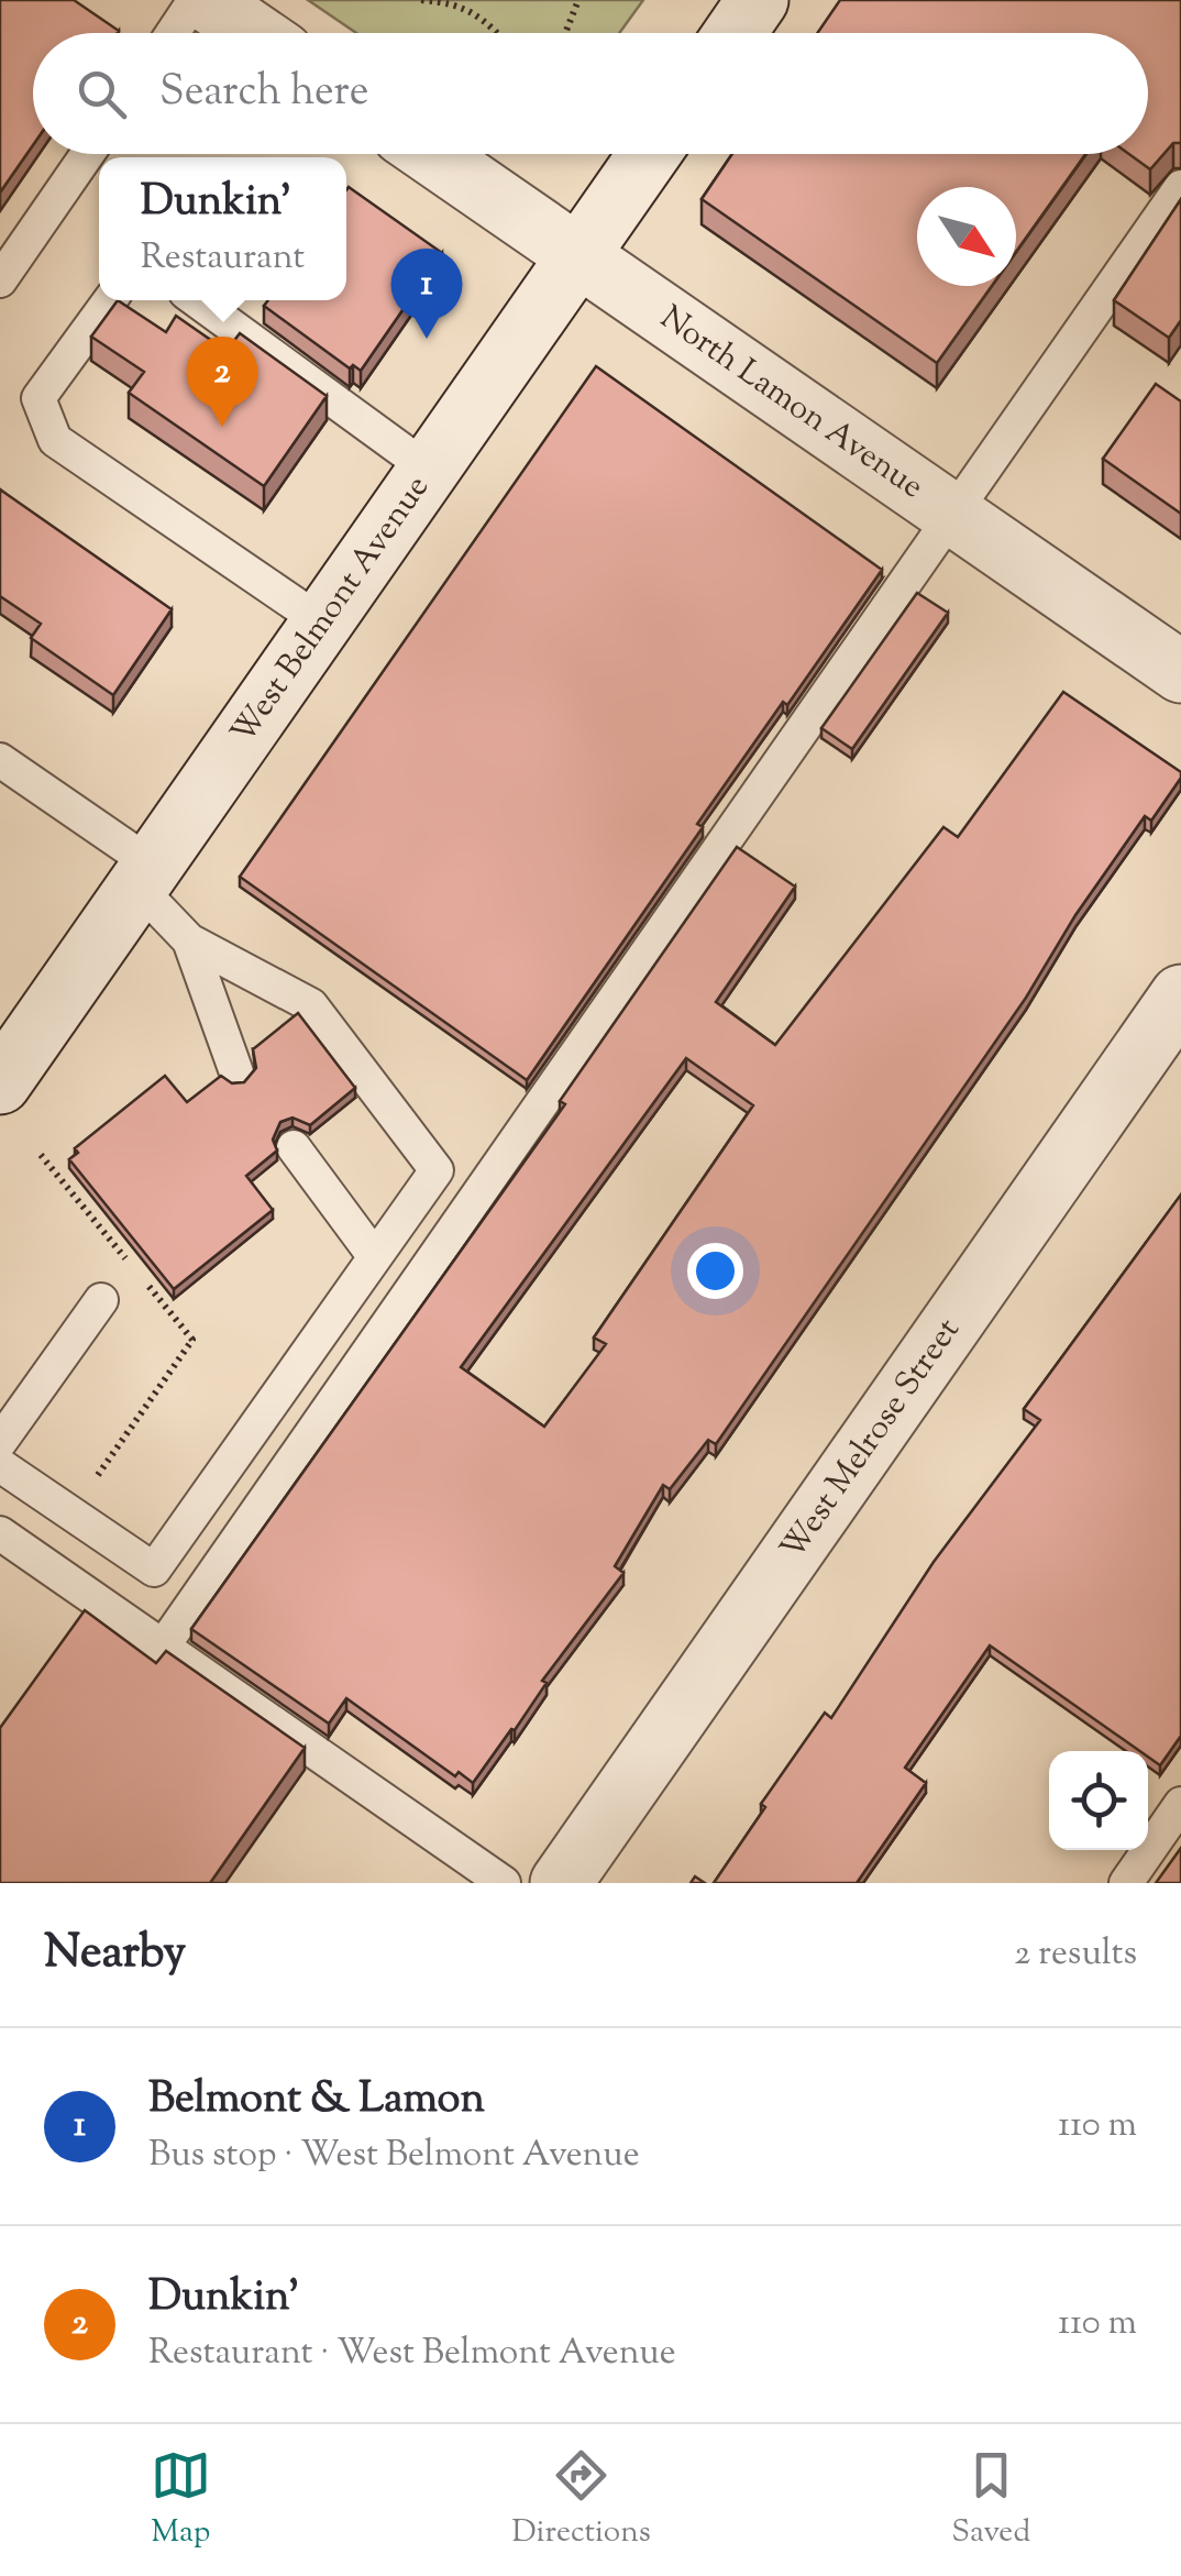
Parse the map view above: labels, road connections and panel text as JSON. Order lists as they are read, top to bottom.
{
  "streets": {
    "street": ["North Lamon Avenue", "West Belmont Avenue", "West Melrose Street"]
  },
  "crossings": [
    ["North Lamon Avenue", "West Belmont Avenue"]
  ],
  "north": "bottom right",
  "page": {
    "search": "Search here",
    "popup": ["Dunkin'", "Restaurant"],
    "pins": ["1", "2"],
    "heading": ["Nearby", "2 results"],
    "list": [
      {
        "mark": "1",
        "name": "Belmont & Lamon",
        "note": "Bus stop · West Belmont Avenue",
        "value": "110 m"
      },
      {
        "mark": "2",
        "name": "Dunkin'",
        "note": "Restaurant · West Belmont Avenue",
        "value": "110 m"
      }
    ],
    "nav": ["Map", "Directions", "Saved"]
  }
}
